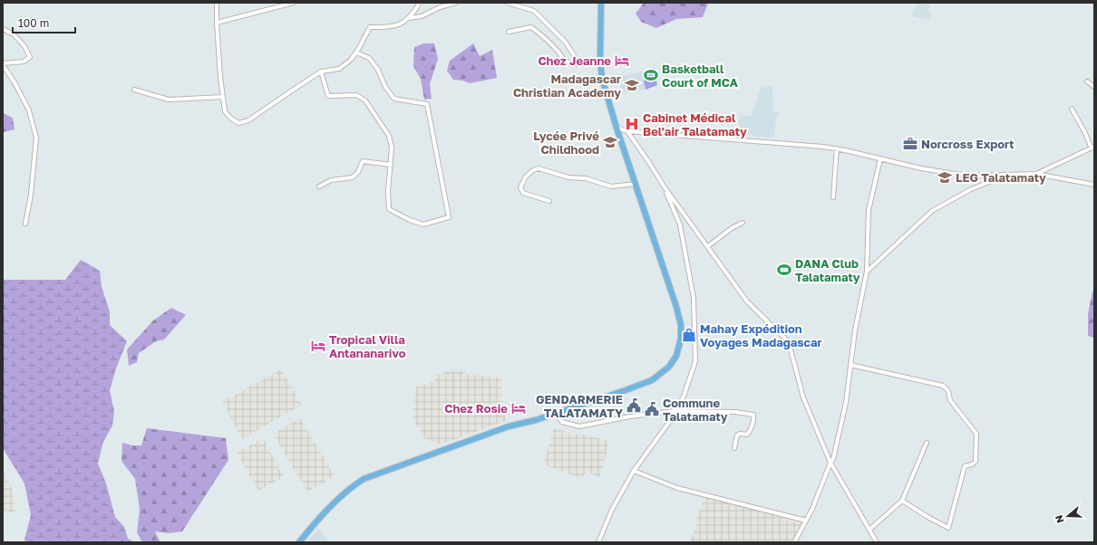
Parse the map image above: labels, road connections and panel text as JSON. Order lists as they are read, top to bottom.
{
  "places": {
    "hotel": ["Chez Jeanne", "Tropical Villa Antananarivo", "Chez Rosie"],
    "sports": ["Basketball Court of MCA", "DANA Club Talatamaty"],
    "school or university": ["Madagascar Christian Academy", "Lycée Privé Childhood", "LEG Talatamaty"],
    "hospital": ["Cabinet Médical Bel'air Talatamaty"],
    "office": ["Norcross Export"],
    "shop": ["Mahay Expédition Voyages Madagascar"],
    "public building": ["GENDARMERIE TALATAMATY", "Commune Talatamaty"]
  },
  "scale_bar": "100 m",
  "north": "left"
}
